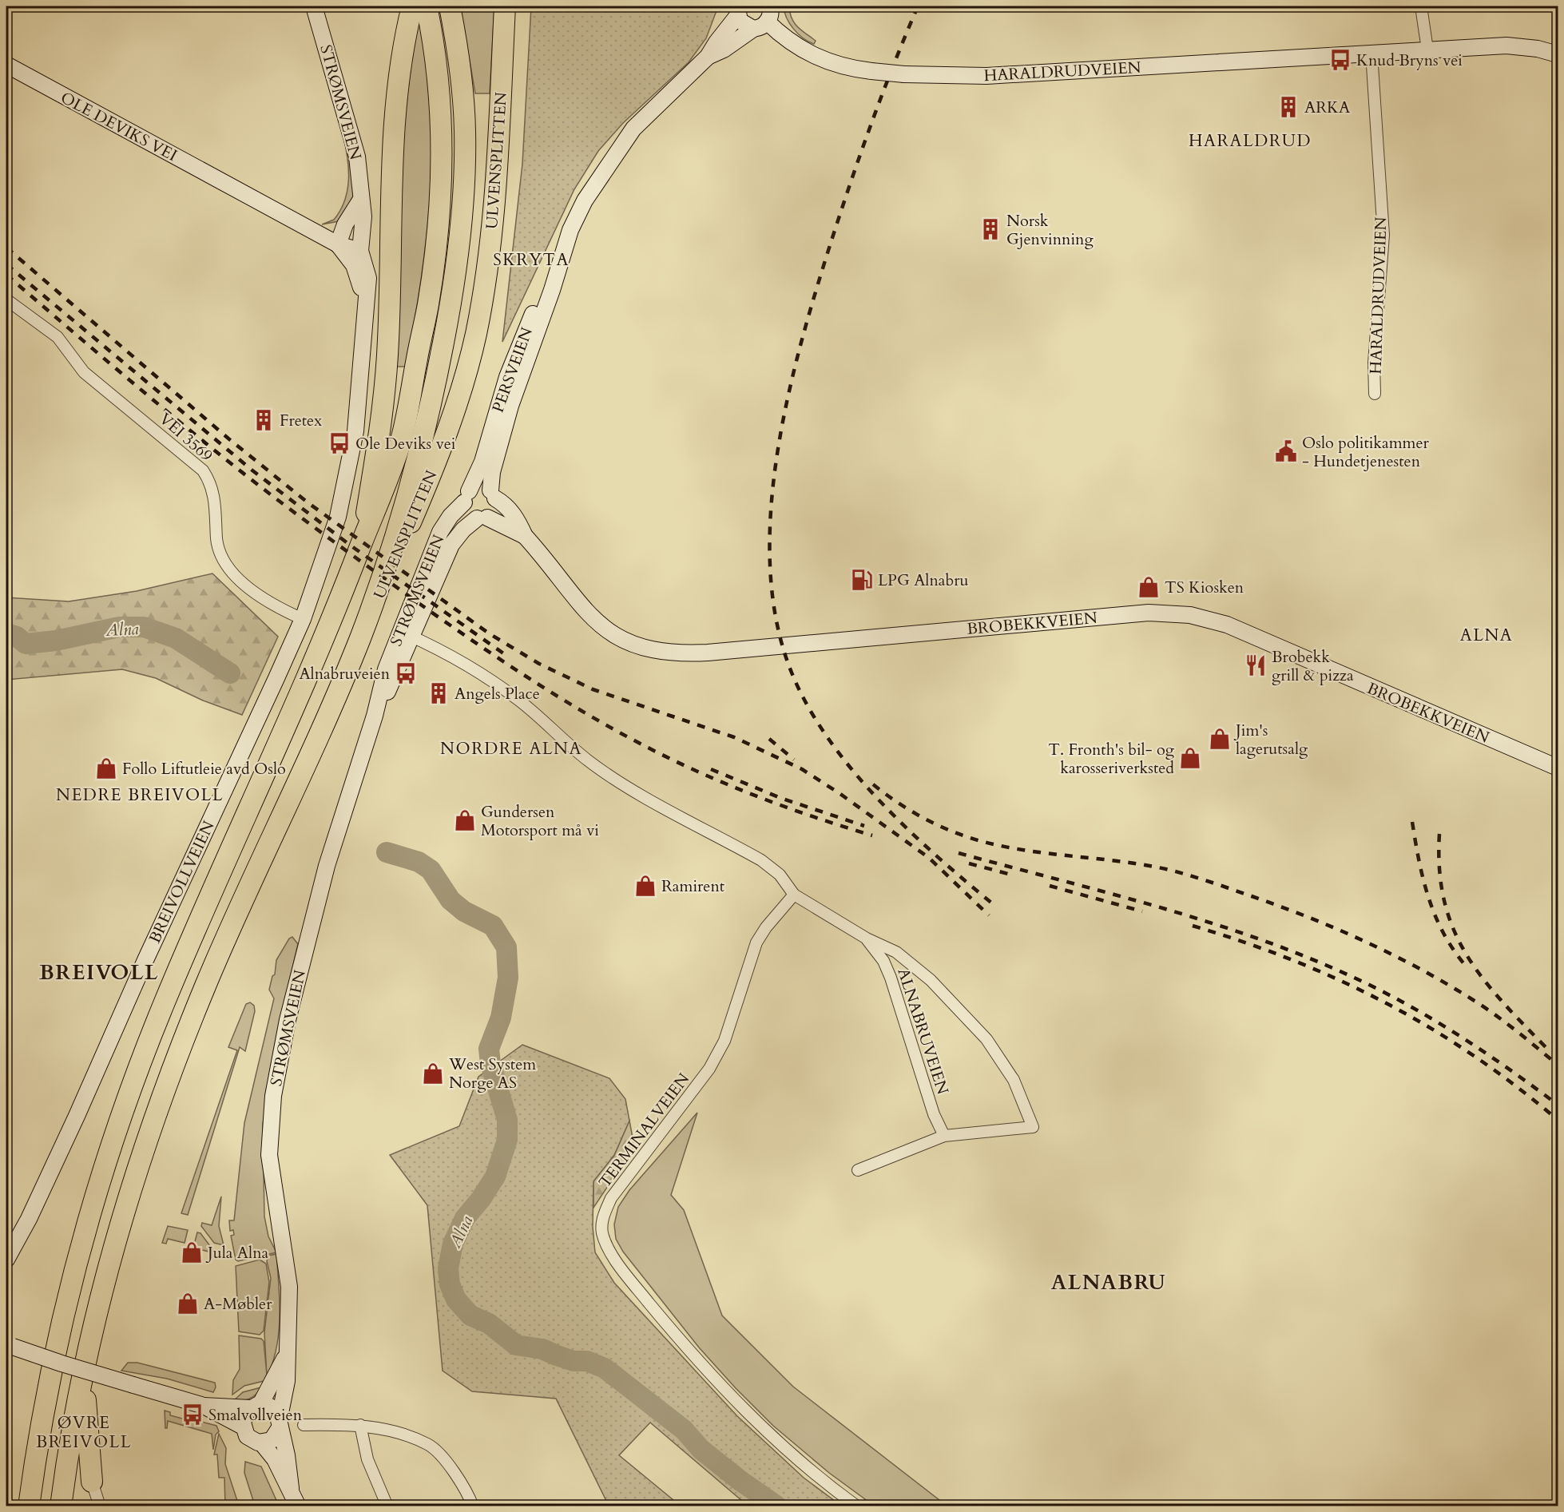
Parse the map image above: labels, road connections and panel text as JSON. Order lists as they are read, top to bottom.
{
  "streets": {
    "highway": ["ULVENSPLITTEN"],
    "street": [
      "HARALDRUDVEIEN",
      "STRØMSVEIEN",
      "OLE DEVIKS VEI",
      "PERSVEIEN",
      "VEI 3569",
      "BROBEKKVEIEN",
      "BREIVOLLVEIEN",
      "ALNABRUVEIEN",
      "TERMINALVEIEN"
    ]
  },
  "crossings": [
    ["HARALDRUDVEIEN", "PERSVEIEN"],
    ["STRØMSVEIEN", "OLE DEVIKS VEI"],
    ["STRØMSVEIEN", "PERSVEIEN"],
    ["STRØMSVEIEN", "BROBEKKVEIEN"],
    ["STRØMSVEIEN", "BREIVOLLVEIEN"],
    ["STRØMSVEIEN", "ALNABRUVEIEN"],
    ["OLE DEVIKS VEI", "BREIVOLLVEIEN"],
    ["PERSVEIEN", "BROBEKKVEIEN"],
    ["VEI 3569", "BREIVOLLVEIEN"],
    ["ALNABRUVEIEN", "TERMINALVEIEN"]
  ],
  "districts": [
    "HARALDRUD",
    "SKRYTA",
    "ALNA",
    "NORDRE ALNA",
    "NEDRE BREIVOLL",
    "BREIVOLL",
    "ALNABRU",
    "ØVRE BREIVOLL"
  ],
  "water": ["Alna"],
  "places": {
    "bus stop": [
      "Knud Bryns vei",
      "Ole Deviks vei",
      "Alnabruveien",
      "Smalvollveien"
    ],
    "building": [
      "ARKA",
      "Norsk Gjenvinning",
      "Fretex",
      "Angels Place"
    ],
    "public building": ["Oslo politikammer - Hundetjenesten"],
    "fuel station": ["LPG Alnabru"],
    "shop": [
      "TS Kiosken",
      "Jim's lagerutsalg",
      "T. Fronth's bil- og karosseriverksted",
      "Follo Liftutleie avd Oslo",
      "Gundersen Motorsport må vi",
      "Ramirent",
      "West System Norge AS",
      "Jula Alna",
      "A-Møbler"
    ],
    "restaurant": ["Brobekk grill & pizza"]
  }
}
